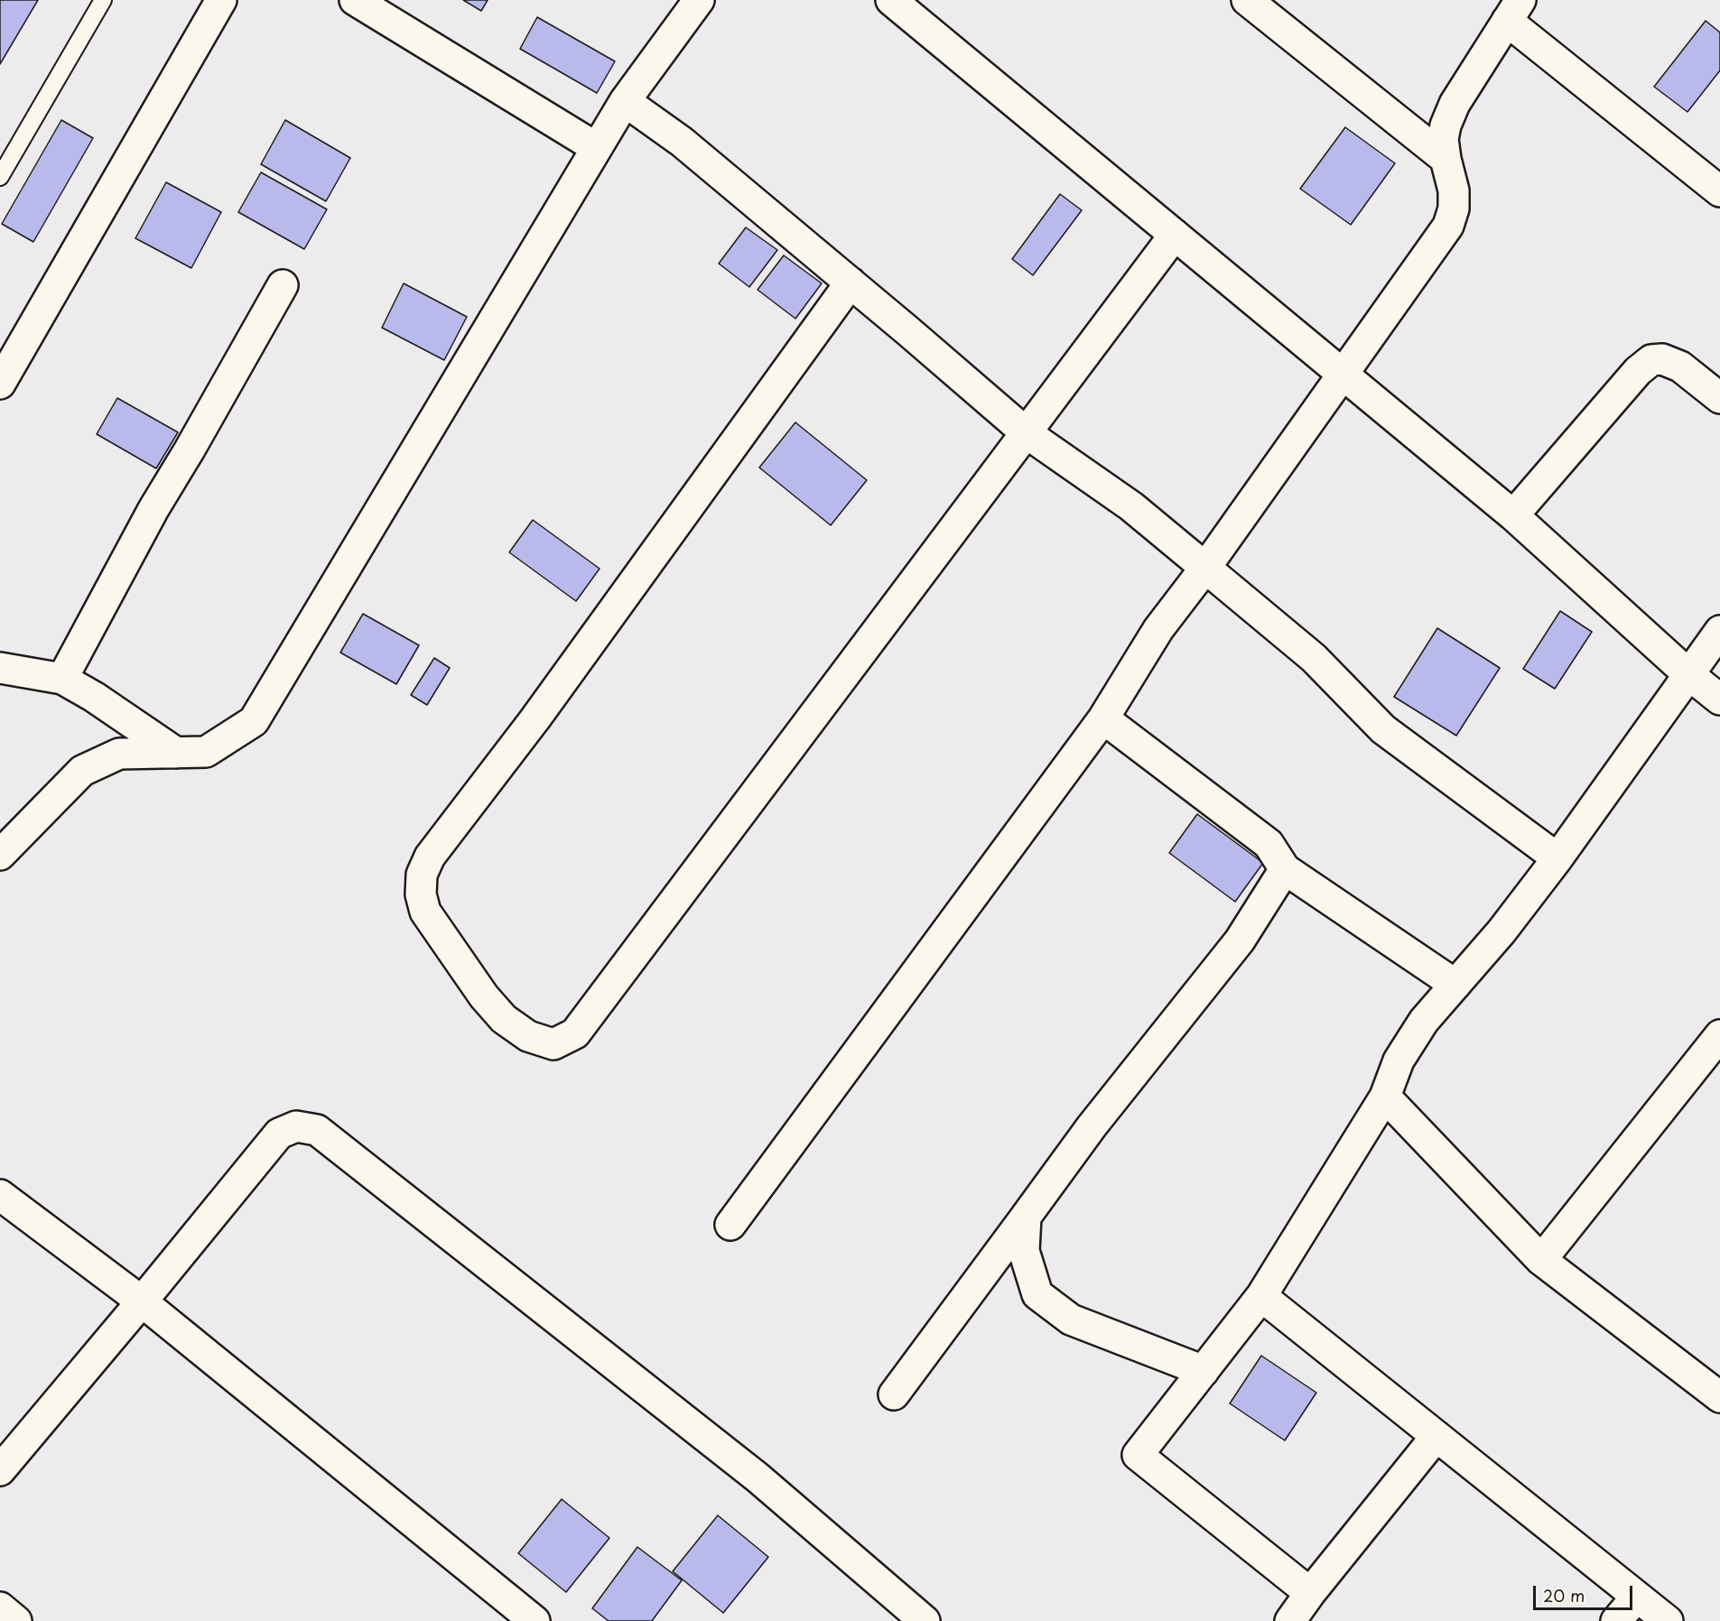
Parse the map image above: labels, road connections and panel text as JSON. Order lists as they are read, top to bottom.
{
  "scale_bar": "20 m"
}
